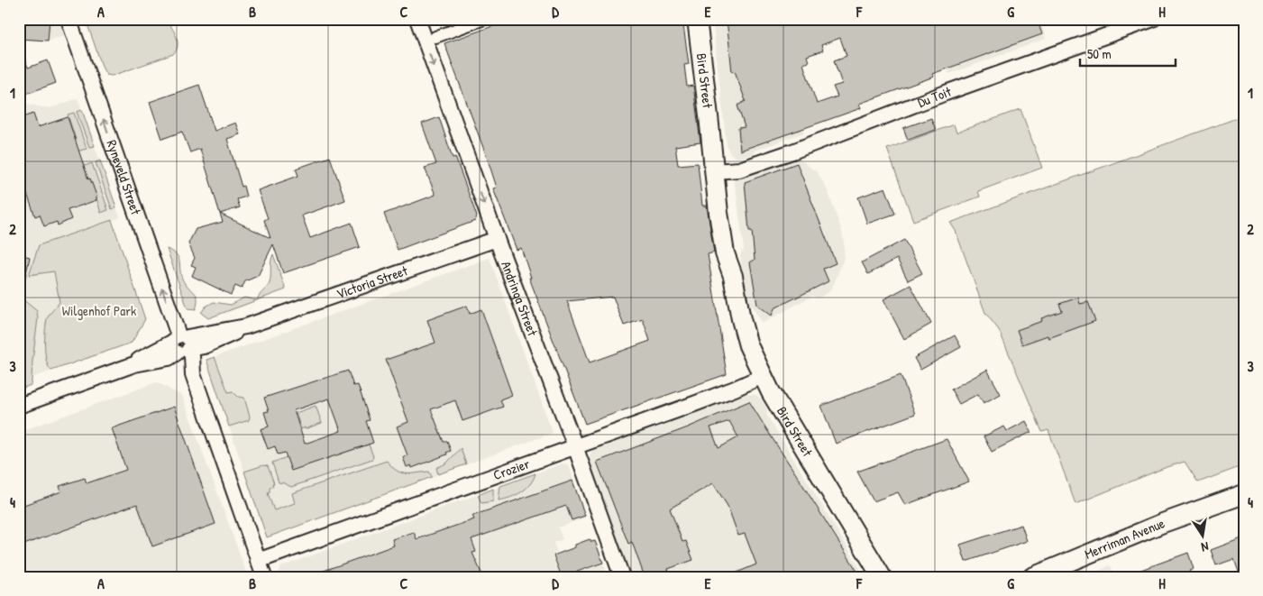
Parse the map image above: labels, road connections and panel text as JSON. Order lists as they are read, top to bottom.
{
  "streets": {
    "street": [
      "Bird Street",
      "Du Toit",
      "Ryneveld Street",
      "Victoria Street",
      "Andringa Street",
      "Crozier",
      "Merriman Avenue"
    ]
  },
  "crossings": [
    ["Bird Street", "Du Toit"],
    ["Bird Street", "Crozier"],
    ["Ryneveld Street", "Victoria Street"],
    ["Ryneveld Street", "Crozier"],
    ["Victoria Street", "Andringa Street"],
    ["Andringa Street", "Crozier"]
  ],
  "one_way": ["Ryneveld Street", "Andringa Street"],
  "parks": ["Wilgenhof Park"],
  "scale_bar": "50 m",
  "north": "bottom",
  "grid": {
    "columns": [
      "A",
      "B",
      "C",
      "D",
      "E",
      "F",
      "G",
      "H"
    ],
    "rows": [
      "1",
      "2",
      "3",
      "4"
    ]
  }
}
